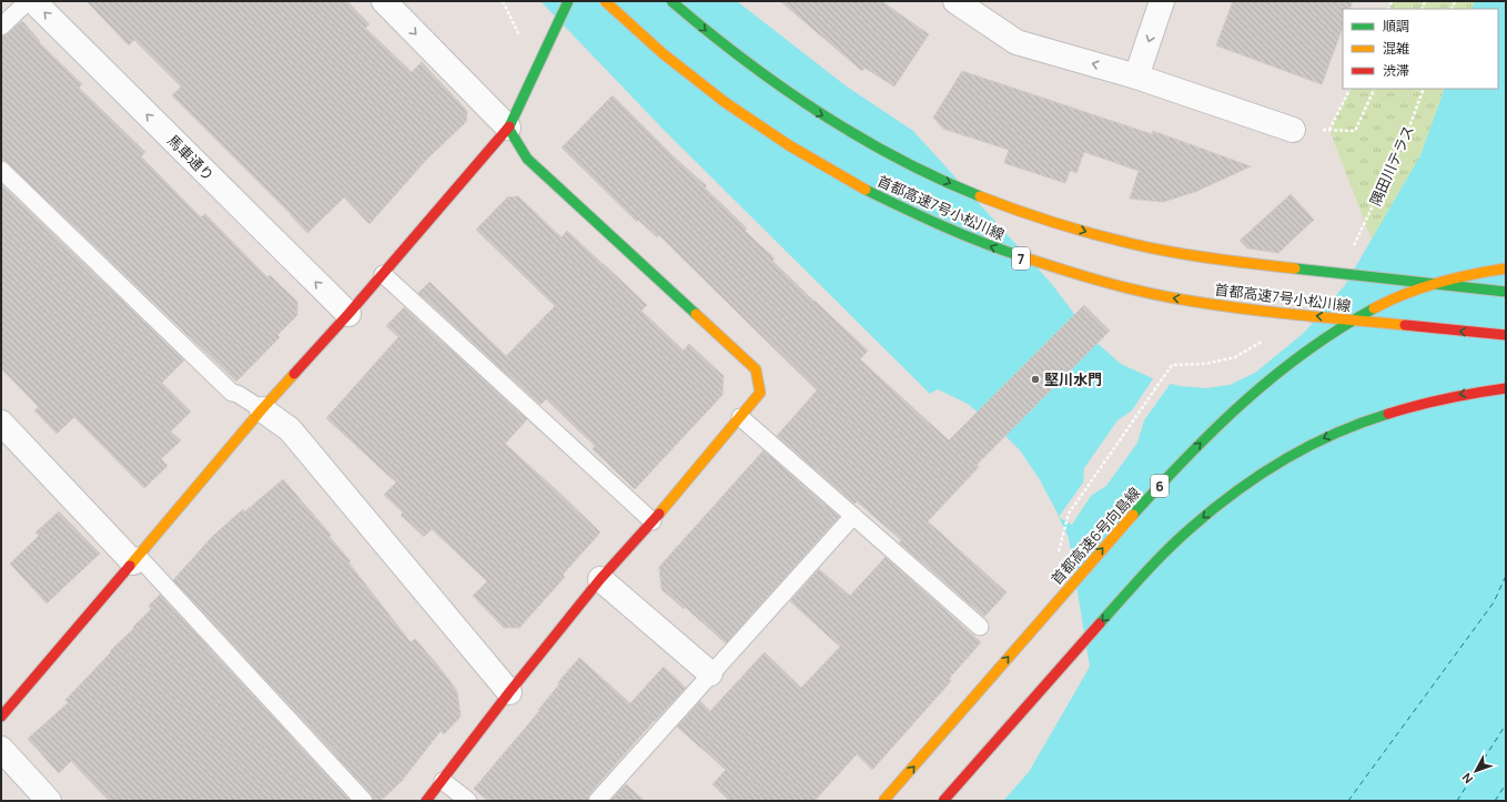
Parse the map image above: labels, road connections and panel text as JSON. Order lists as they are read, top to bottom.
{
  "streets": {
    "main road": [
      "首都高速7号小松川線",
      "7",
      "6",
      "首都高速6号向島線"
    ],
    "street": ["馬車通り"],
    "path": ["隅田川テラス"]
  },
  "one_way": ["馬車通り"],
  "places": ["堅川水門"],
  "legend": ["順調", "混雑", "渋滞"],
  "north": "bottom left"
}
